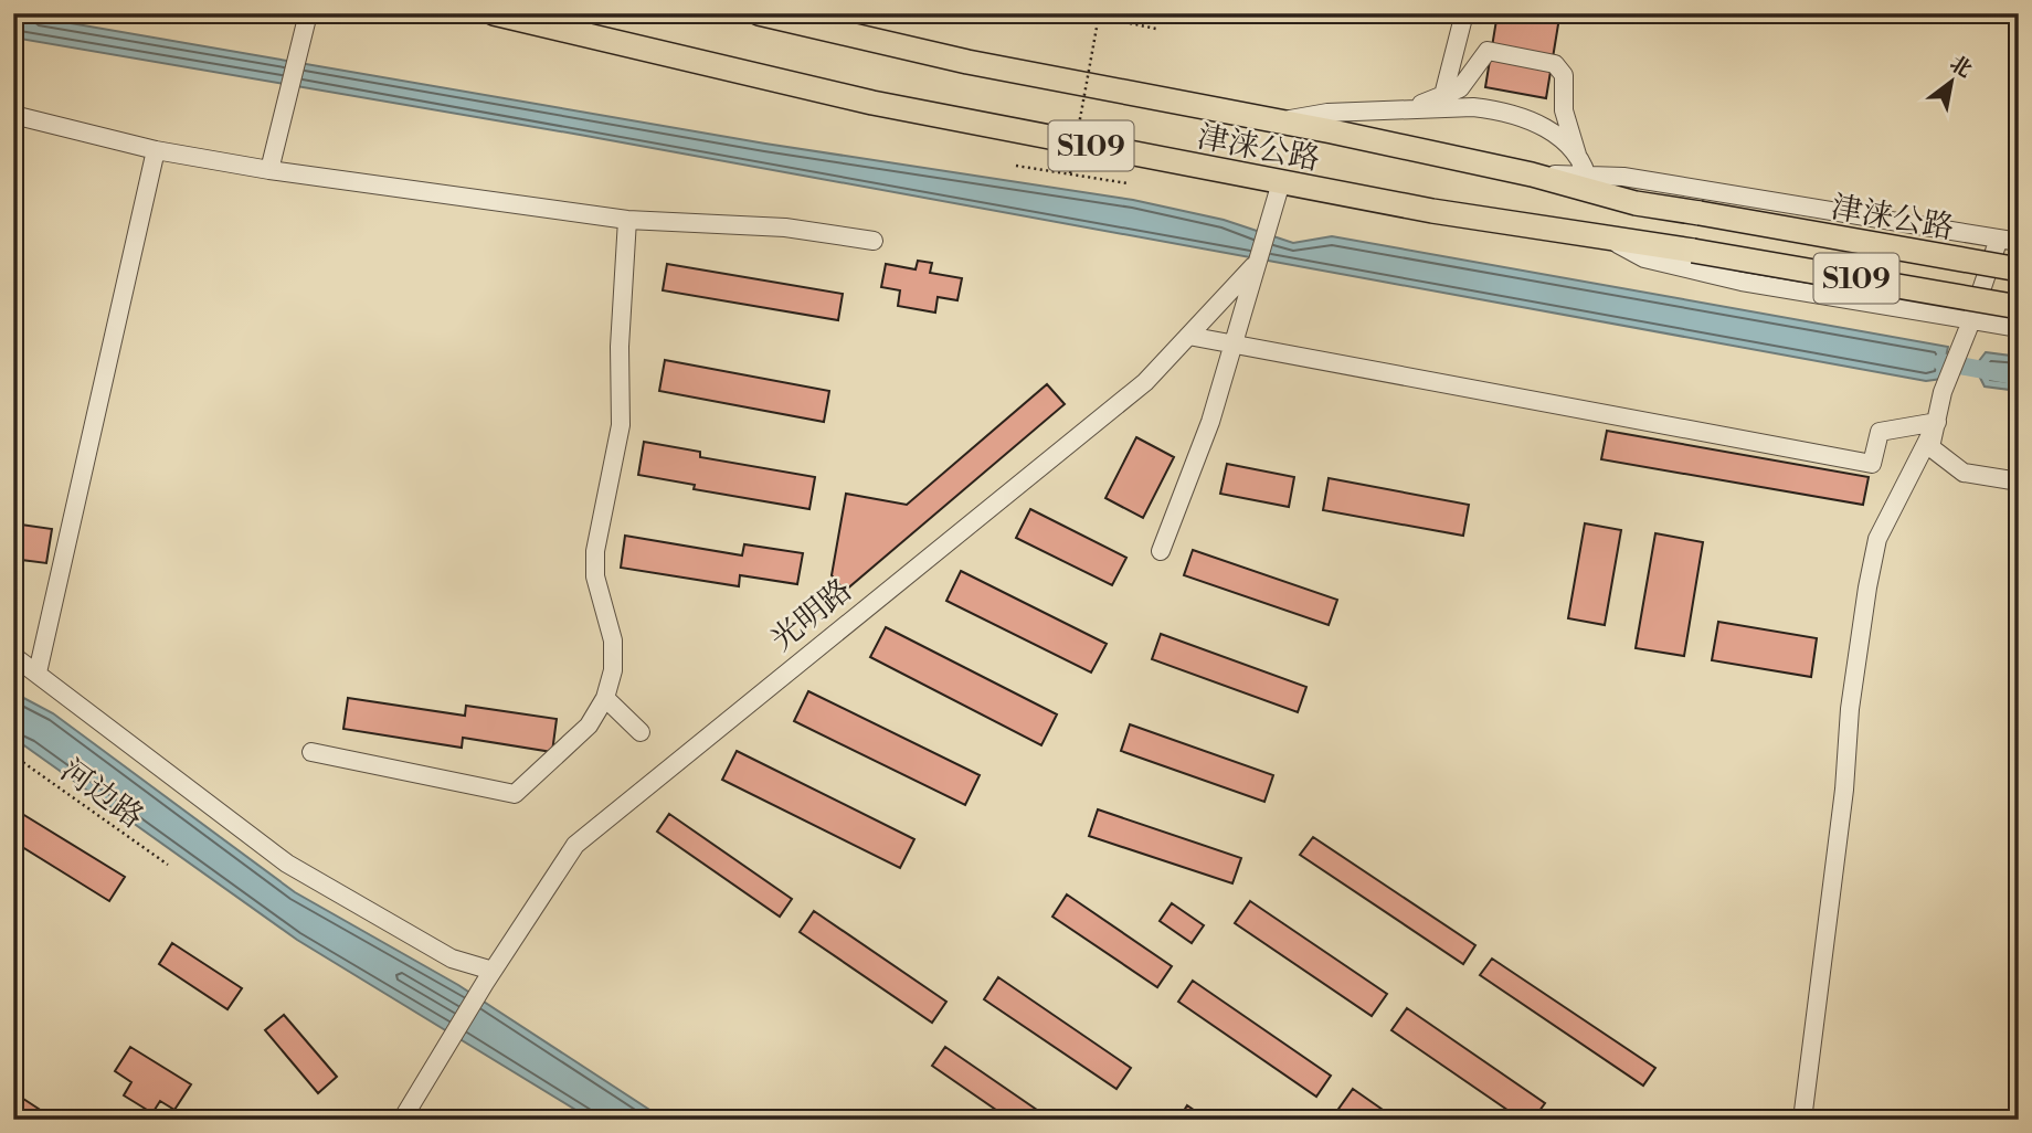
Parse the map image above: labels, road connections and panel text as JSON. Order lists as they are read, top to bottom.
{
  "streets": {
    "highway": ["S109", "津涞公路"],
    "street": ["光明路"],
    "path": ["河边路"]
  },
  "crossings": [
    ["津涞公路", "光明路"]
  ],
  "north": "top right"
}
